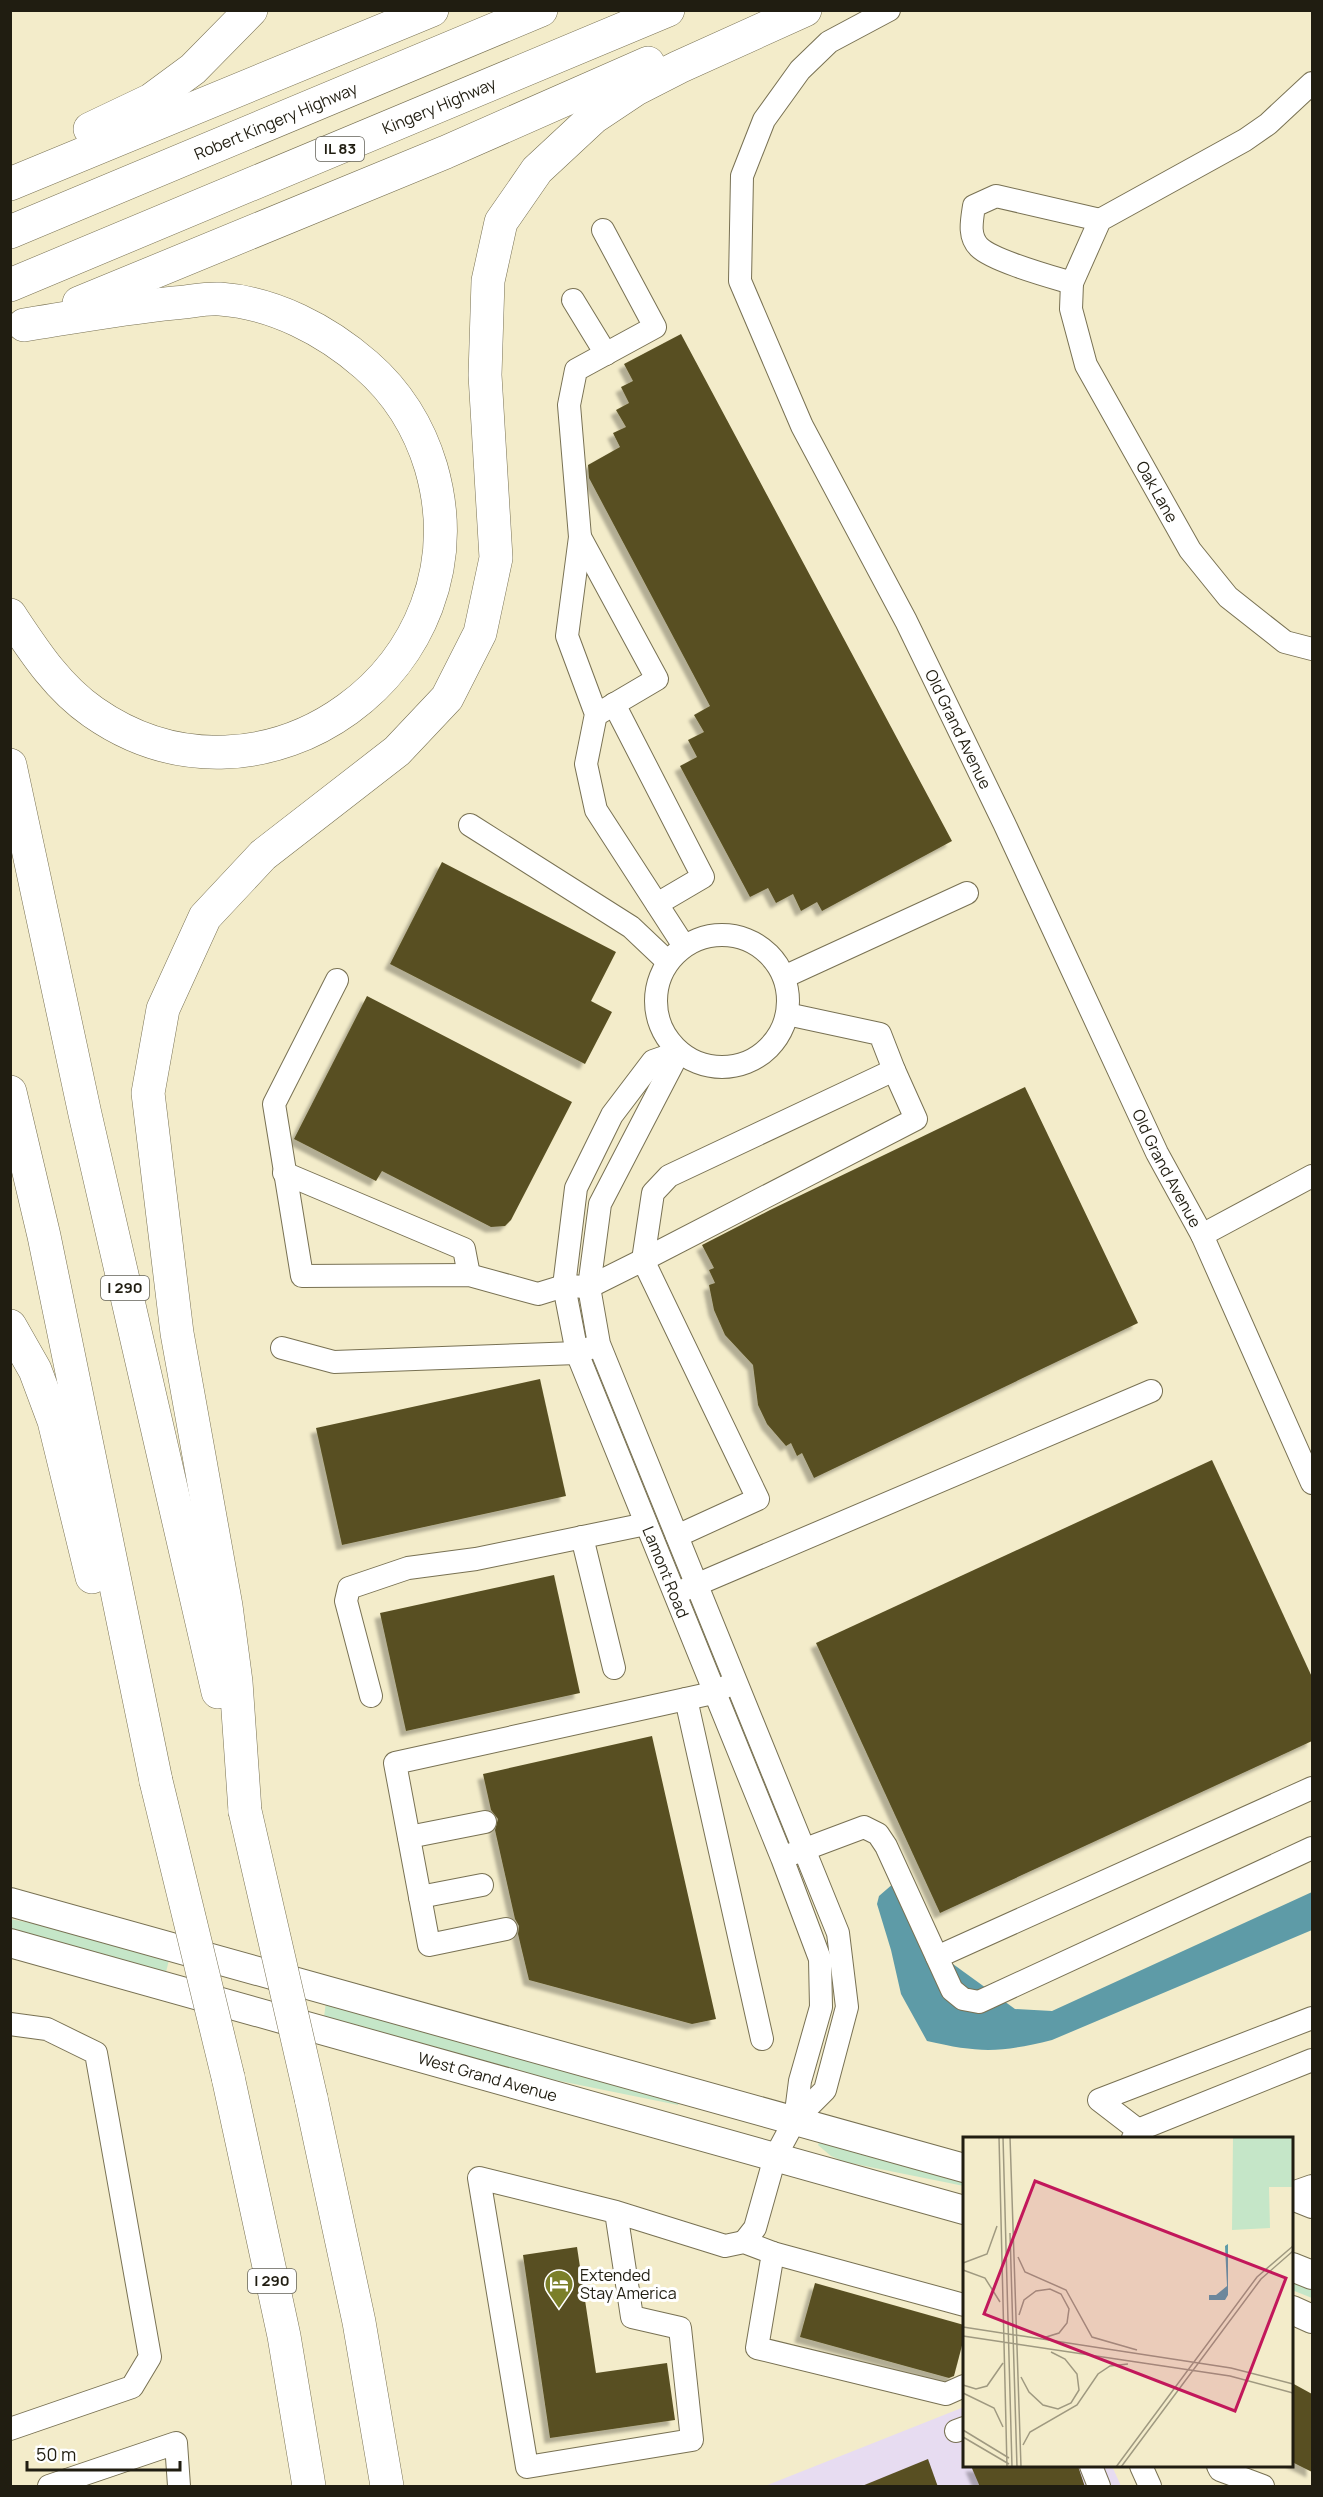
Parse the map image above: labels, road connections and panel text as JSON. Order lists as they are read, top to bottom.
{
  "streets": {
    "highway": [
      "Kingery Highway",
      "Robert Kingery Highway",
      "IL 83",
      "I 290"
    ],
    "main road": ["West Grand Avenue"],
    "street": ["Oak Lane", "Old Grand Avenue", "Lamont Road"]
  },
  "crossings": [
    ["Lamont Road", "West Grand Avenue"]
  ],
  "places": {
    "hotel": ["Extended Stay America"]
  },
  "scale_bar": "50 m"
}
